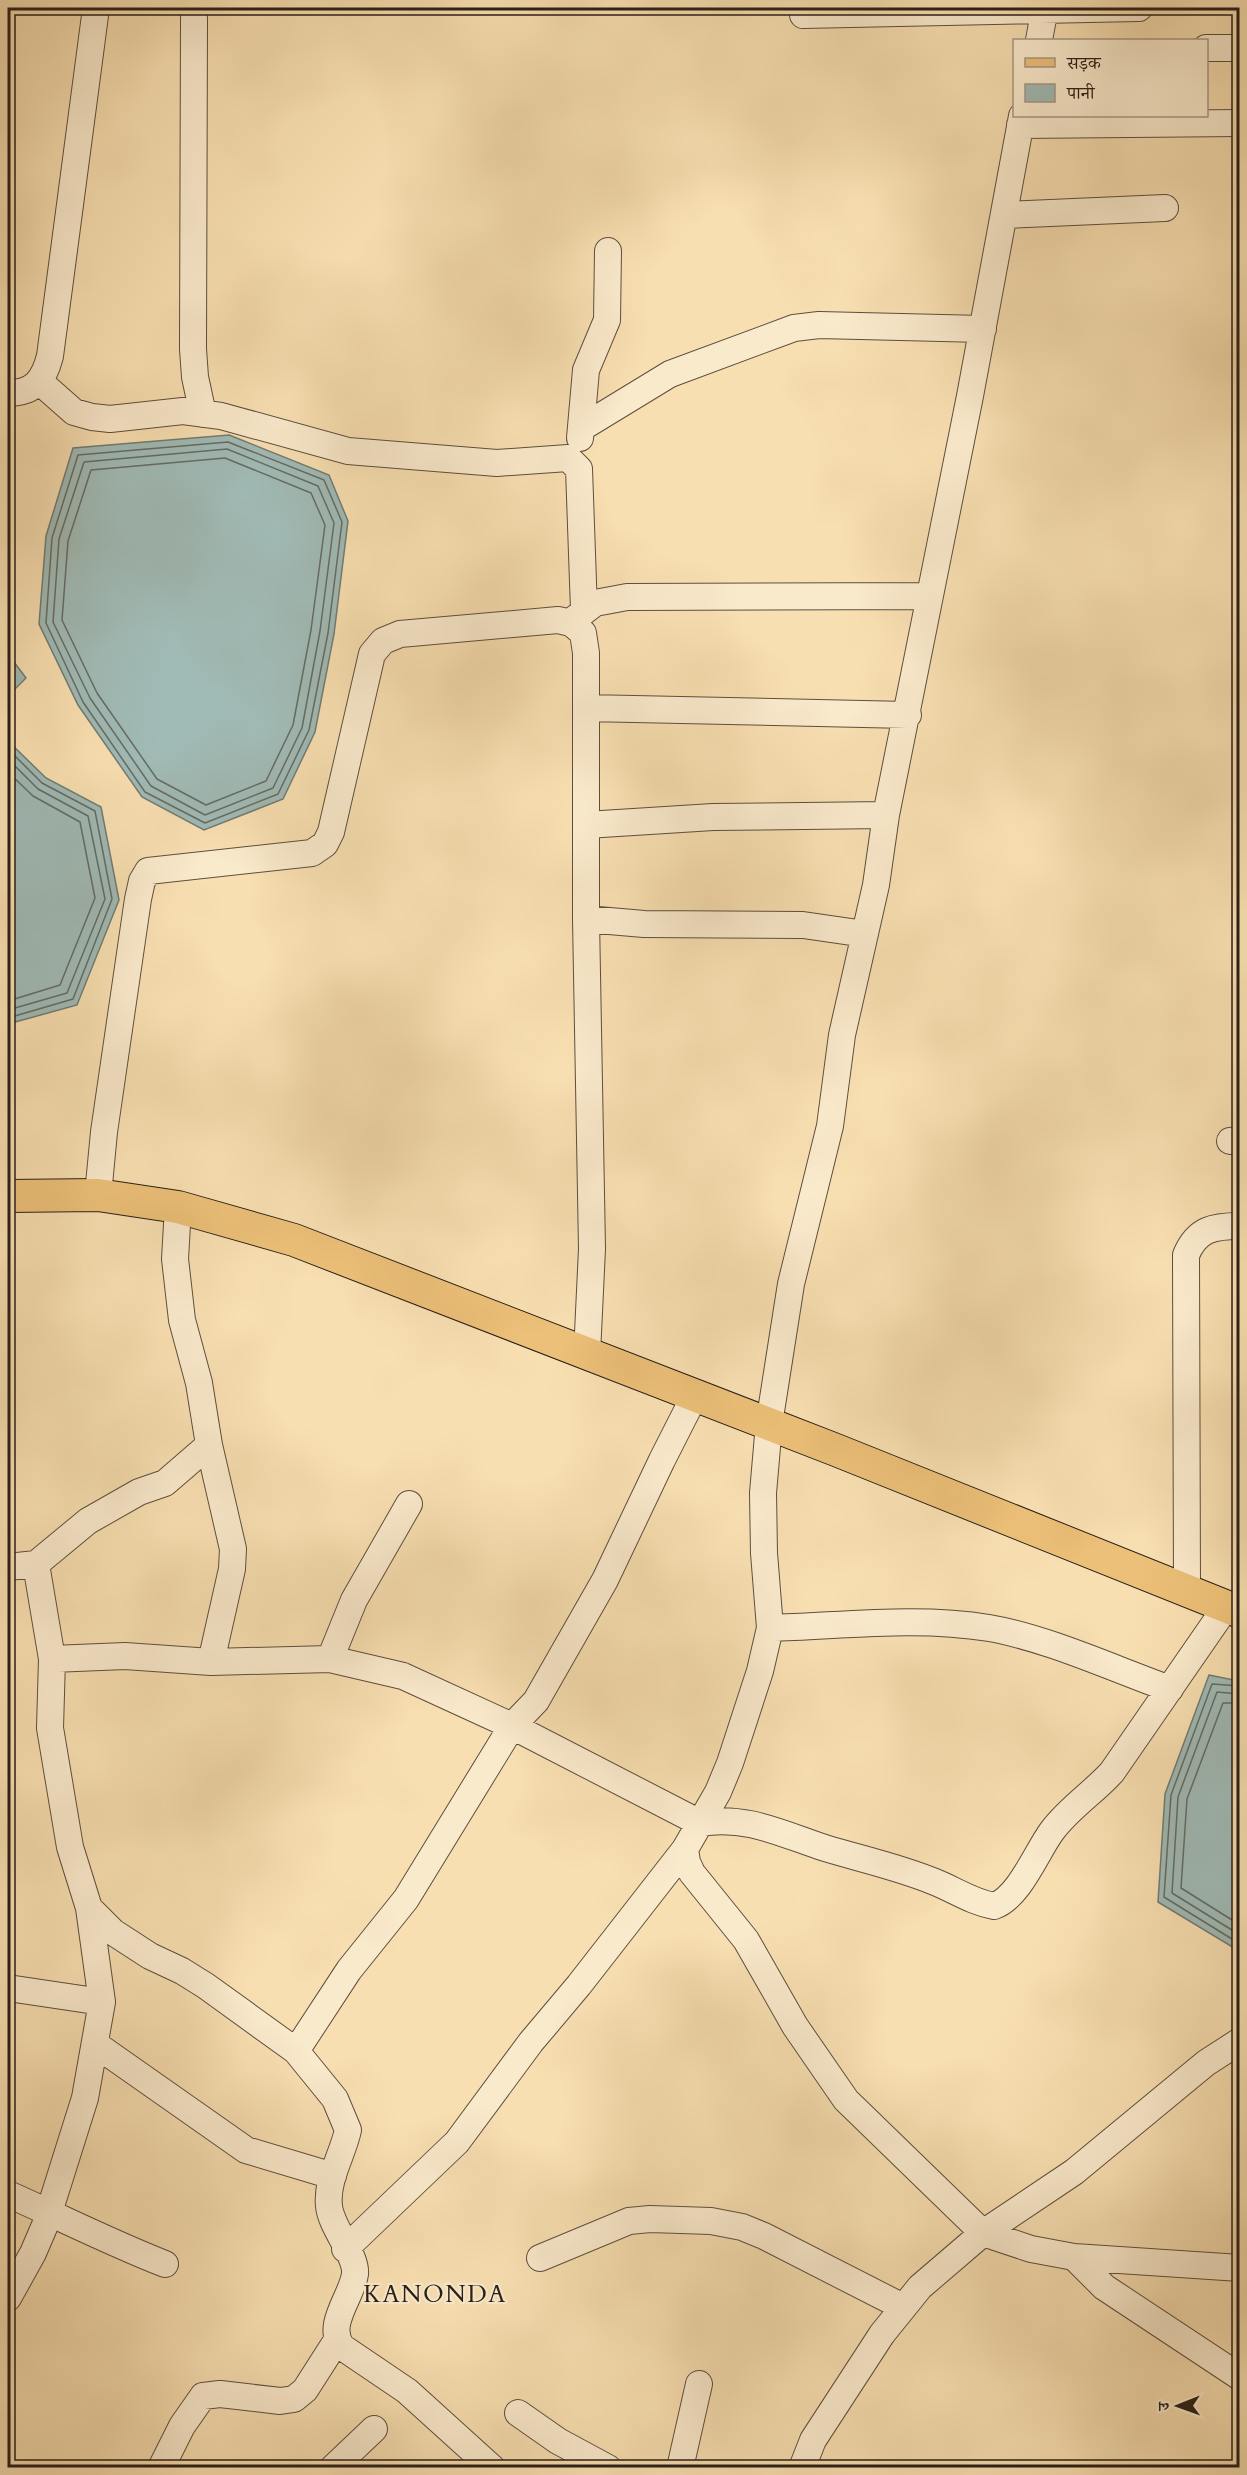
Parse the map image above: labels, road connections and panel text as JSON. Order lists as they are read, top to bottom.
{
  "districts": ["KANONDA"],
  "legend": ["सड़क", "पानी"],
  "north": "left"
}
